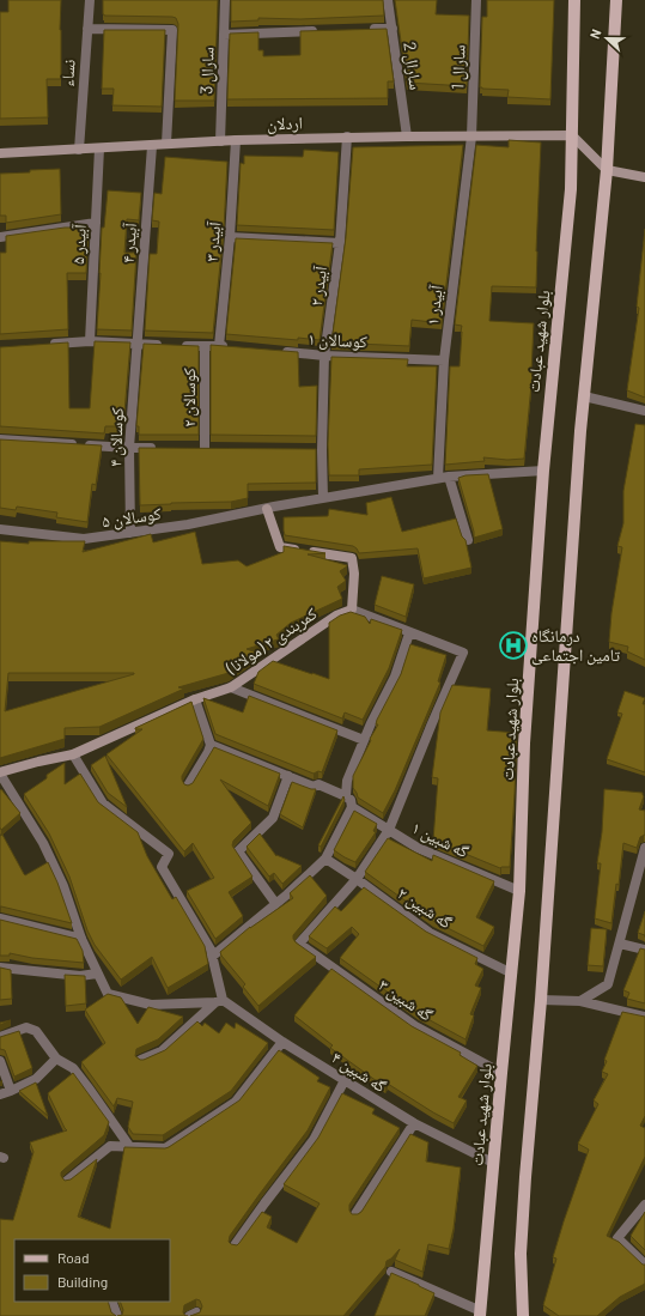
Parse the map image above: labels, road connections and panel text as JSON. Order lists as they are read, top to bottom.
{
  "streets": {
    "main road": ["بلوار شهید عبادت"],
    "street": [
      "سارال 2",
      "سارال 1",
      "سارال 3",
      "نساء",
      "اردلان",
      "آبیدر ۳",
      "آبیدر ۴",
      "آبیدر ۵",
      "آبیدر ۲",
      "آبیدر ۱",
      "کوسالان ۱",
      "کوسالان ۲",
      "کوسالان ۴",
      "کوسالان ۵",
      "کمربندی ۲ (مولانا)",
      "گه شبین ۱",
      "گه شبین ۲",
      "گه شبین ۳",
      "گه شبین ۴"
    ]
  },
  "crossings": [
    ["سارال 2", "اردلان"],
    ["سارال 1", "اردلان"],
    ["سارال 1", "آبیدر ۱"],
    ["سارال 3", "اردلان"],
    ["نساء", "اردلان"],
    ["اردلان", "آبیدر ۳"],
    ["اردلان", "آبیدر ۴"],
    ["اردلان", "آبیدر ۵"],
    ["اردلان", "آبیدر ۲"],
    ["اردلان", "آبیدر ۱"],
    ["اردلان", "بلوار شهید عبادت"],
    ["آبیدر ۴", "کوسالان ۴"],
    ["آبیدر ۲", "کوسالان ۱"],
    ["آبیدر ۲", "کوسالان ۵"],
    ["آبیدر ۱", "کوسالان ۱"],
    ["آبیدر ۱", "کوسالان ۵"],
    ["بلوار شهید عبادت", "کوسالان ۵"],
    ["بلوار شهید عبادت", "گه شبین ۱"],
    ["بلوار شهید عبادت", "گه شبین ۲"],
    ["بلوار شهید عبادت", "گه شبین ۳"],
    ["بلوار شهید عبادت", "گه شبین ۴"],
    ["کوسالان ۴", "کوسالان ۵"],
    ["گه شبین ۲", "گه شبین ۳"]
  ],
  "places": {
    "hospital": ["درمانگاه تامین اجتماعی"]
  },
  "legend": ["Road", "Building"],
  "north": "left"
}
